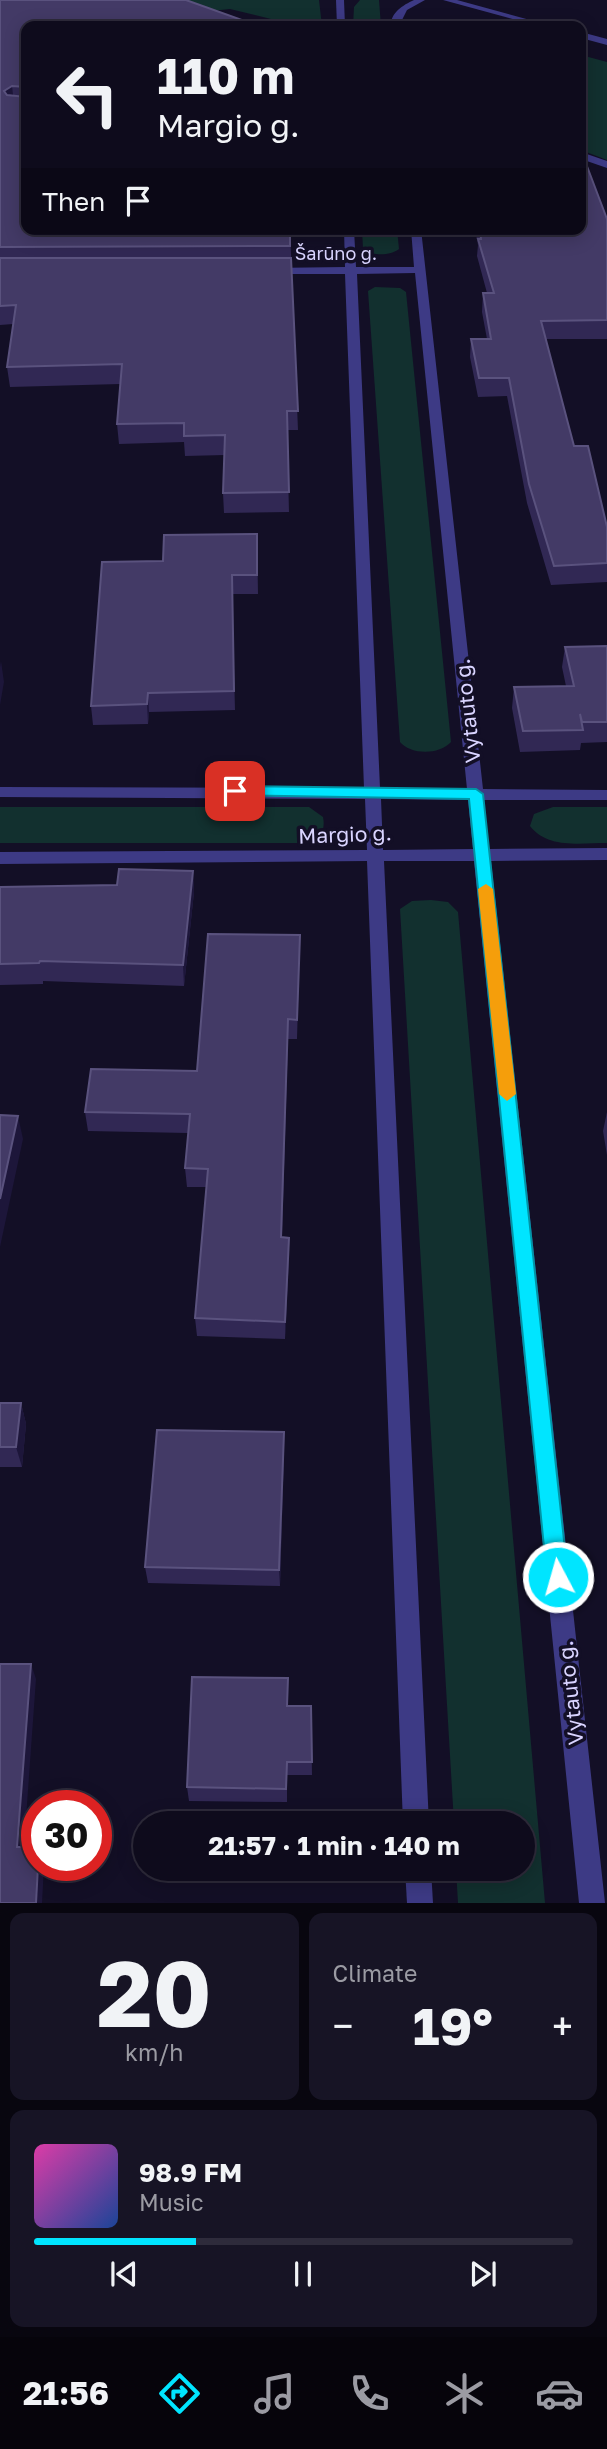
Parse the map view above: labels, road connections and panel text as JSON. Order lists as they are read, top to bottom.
{
  "streets": {
    "street": ["Šarūno g.", "Vytauto g.", "Margio g."]
  },
  "crossings": [
    ["Šarūno g.", "Vytauto g."],
    ["Vytauto g.", "Margio g."]
  ],
  "page": {
    "turn": ["110 m", "Margio g."],
    "then": "Then",
    "limit": "30",
    "trip": "21:57 · 1 min · 140 m",
    "tile": [
      ["20", "km/h"],
      "Climate"
    ],
    "heat": ["−", "19°", "+"],
    "song": ["98.9 FM", "Music"],
    "tabs": "21:56"
  }
}
